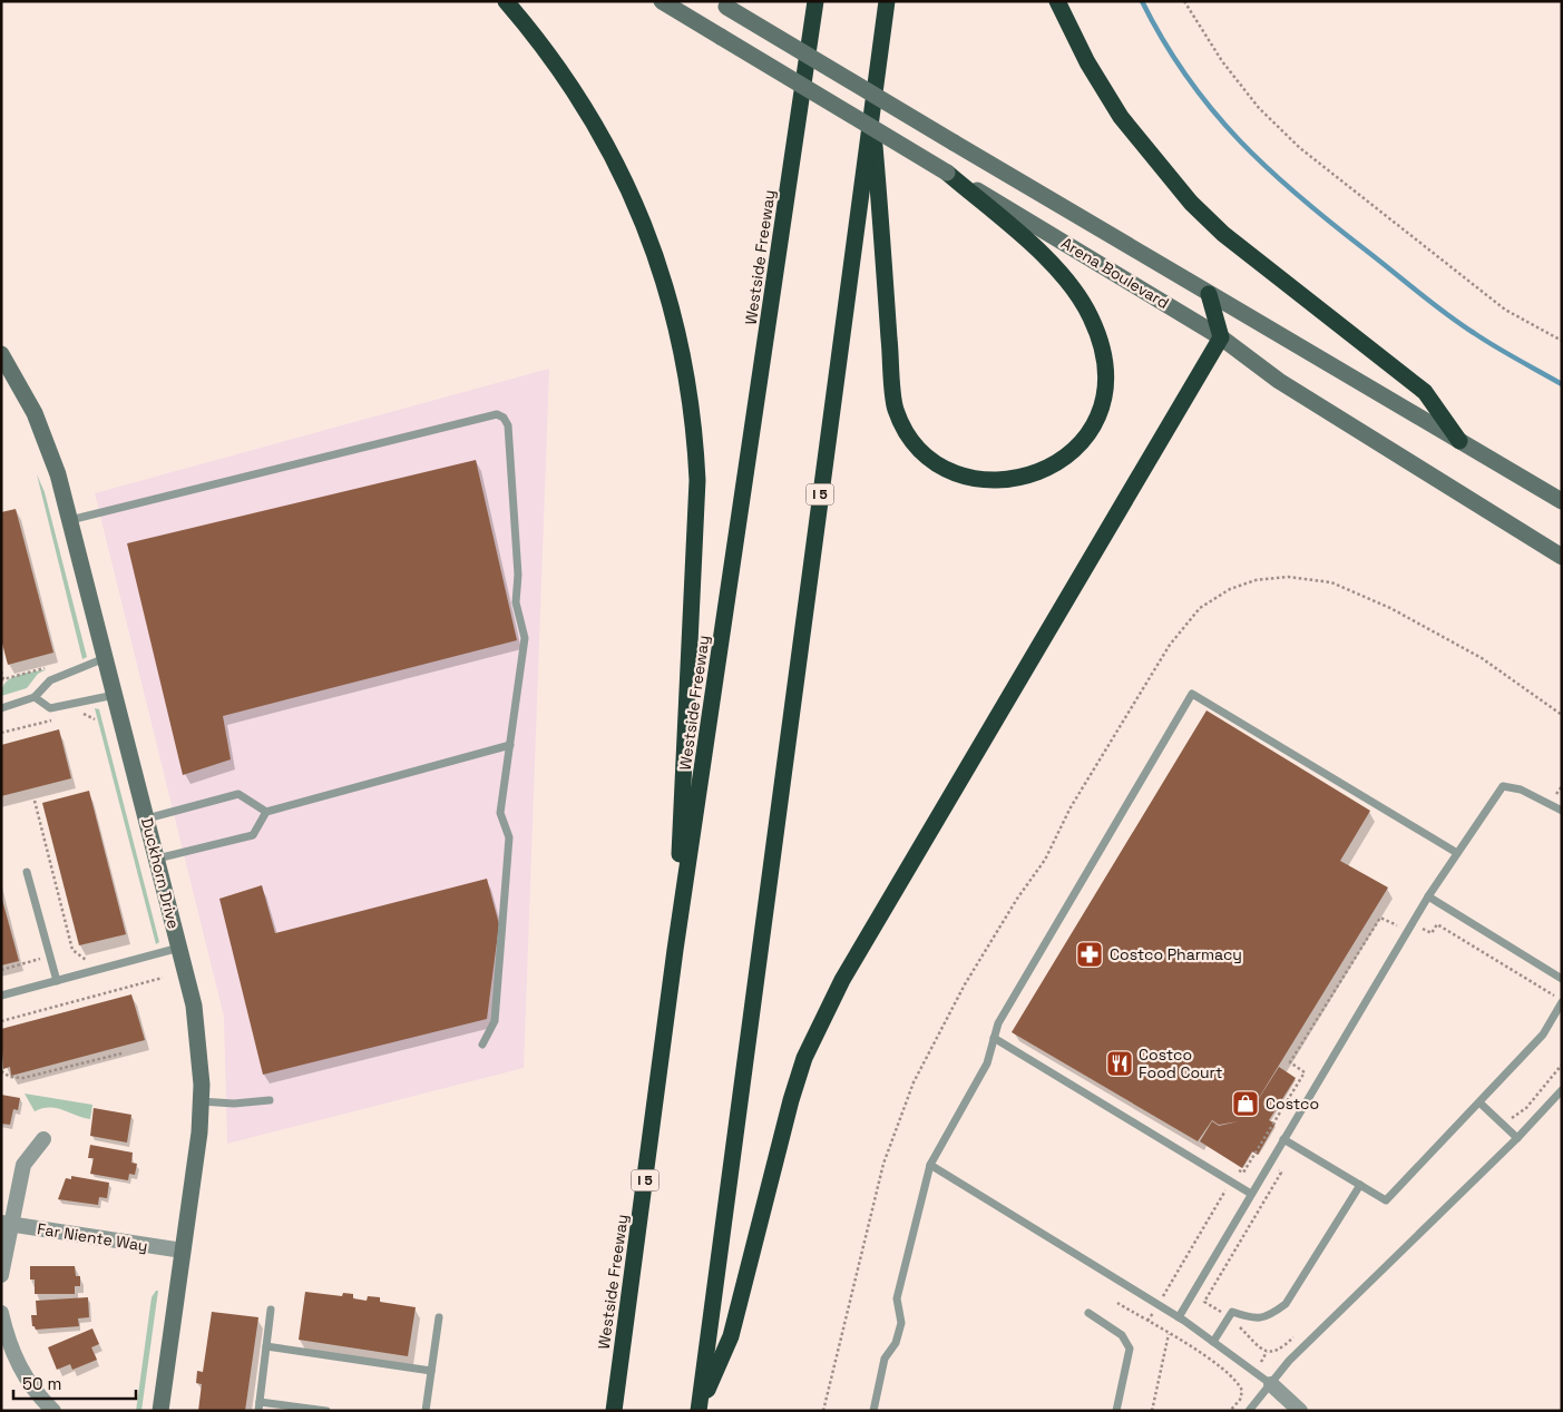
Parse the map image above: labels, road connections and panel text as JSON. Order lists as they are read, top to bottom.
{
  "streets": {
    "highway": ["Westside Freeway", "I 5"],
    "main road": ["Arena Boulevard", "Duckhorn Drive"],
    "street": ["Far Niente Way"]
  },
  "crossings": [
    ["Duckhorn Drive", "Far Niente Way"]
  ],
  "places": {
    "pharmacy": ["Costco Pharmacy"],
    "restaurant": ["Costco Food Court"],
    "shop": ["Costco"]
  },
  "scale_bar": "50 m"
}
